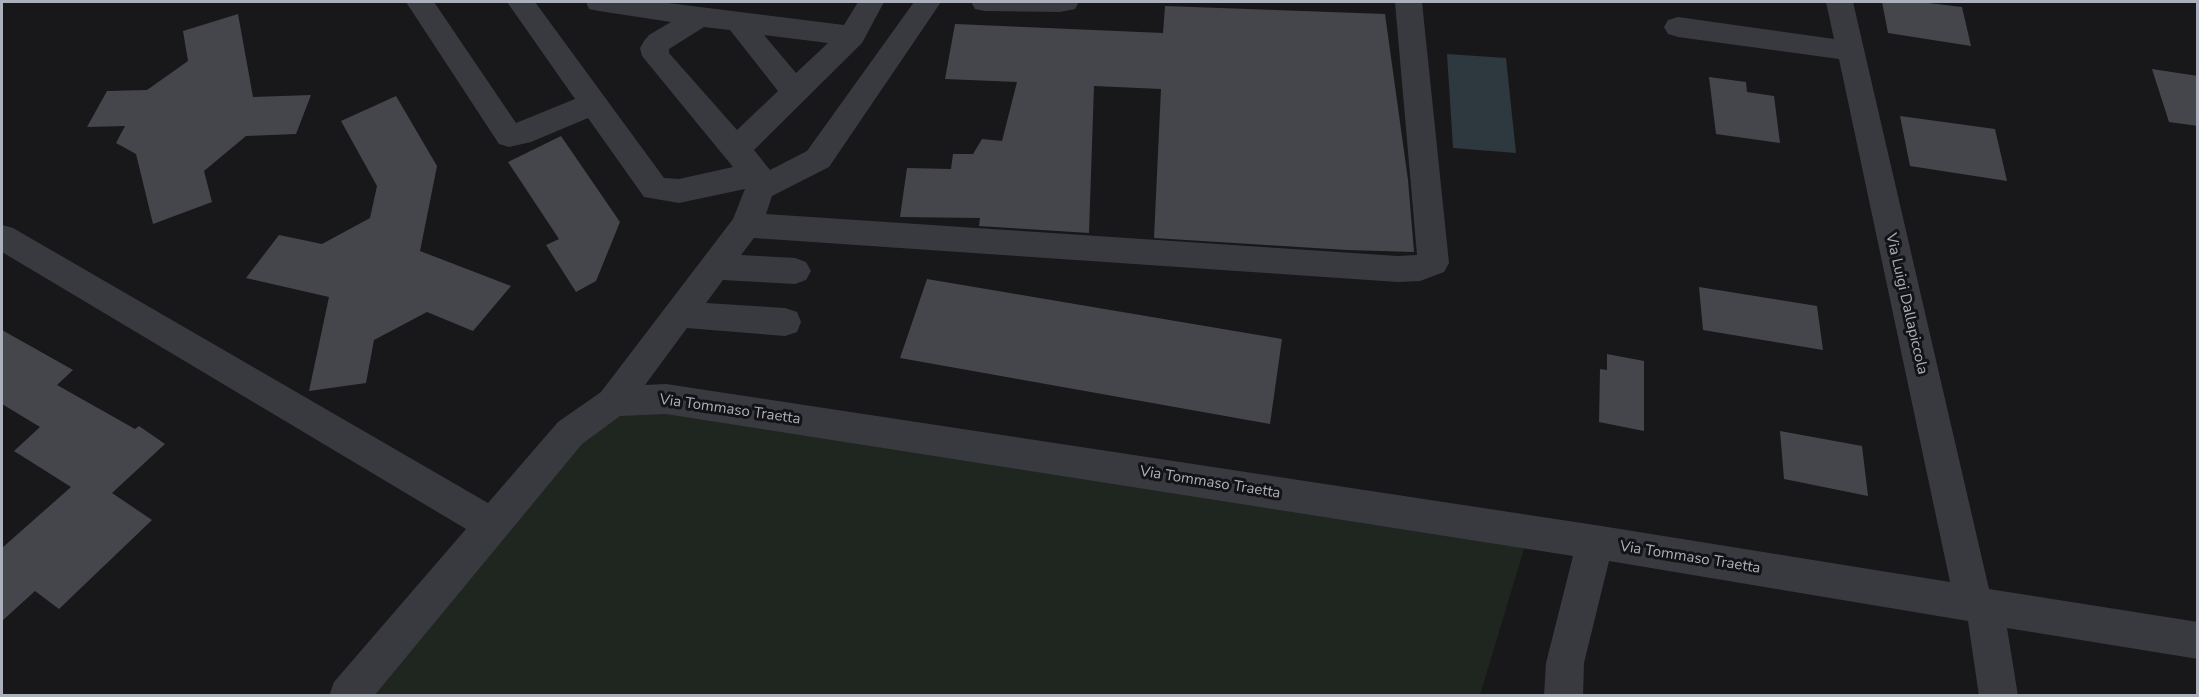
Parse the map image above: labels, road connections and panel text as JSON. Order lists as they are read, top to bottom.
{
  "streets": {
    "street": ["Via Luigi Dallapiccola", "Via Tommaso Traetta"]
  },
  "crossings": [
    ["Via Luigi Dallapiccola", "Via Tommaso Traetta"]
  ]
}
